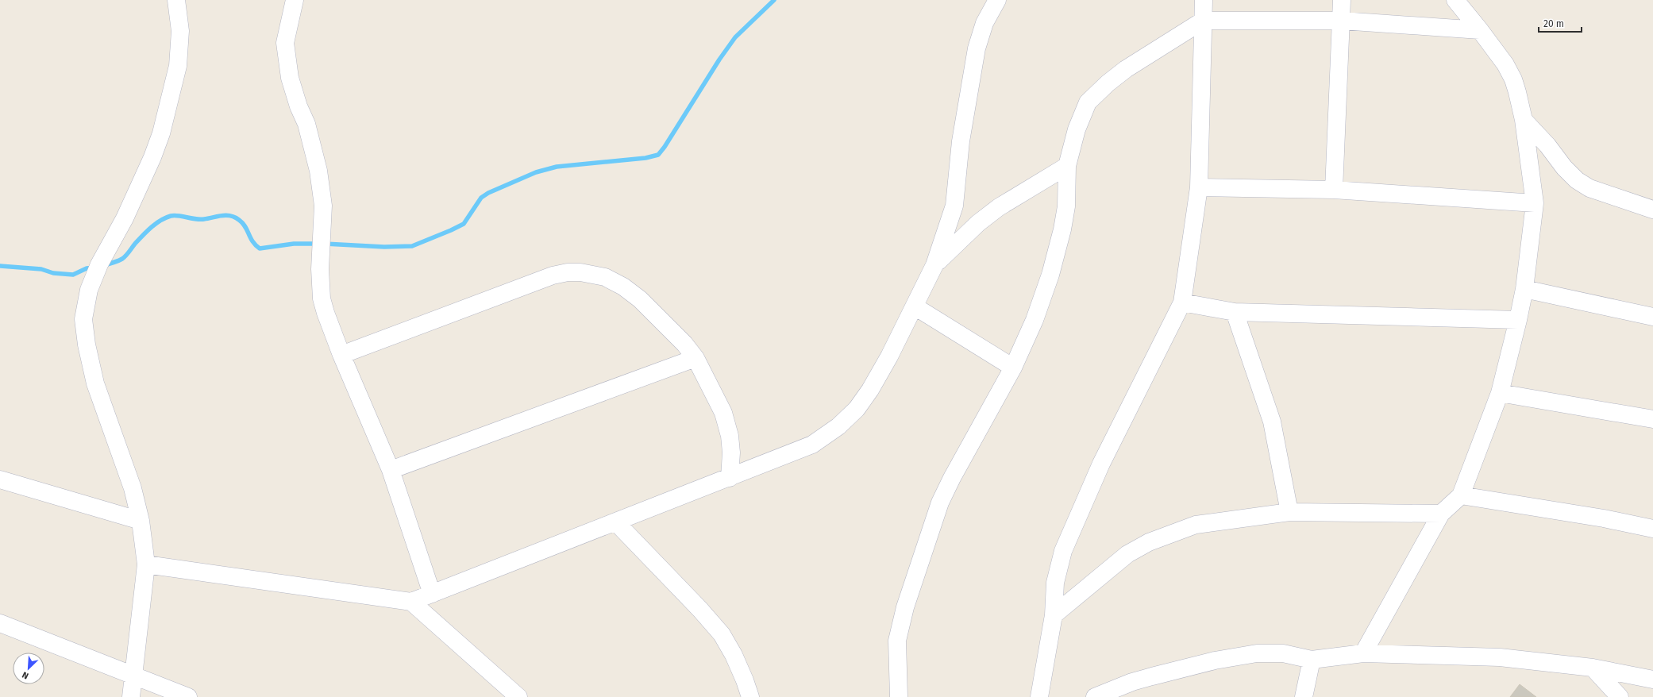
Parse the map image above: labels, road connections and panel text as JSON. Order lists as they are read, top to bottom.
{
  "scale_bar": "20 m",
  "north": "bottom left"
}
